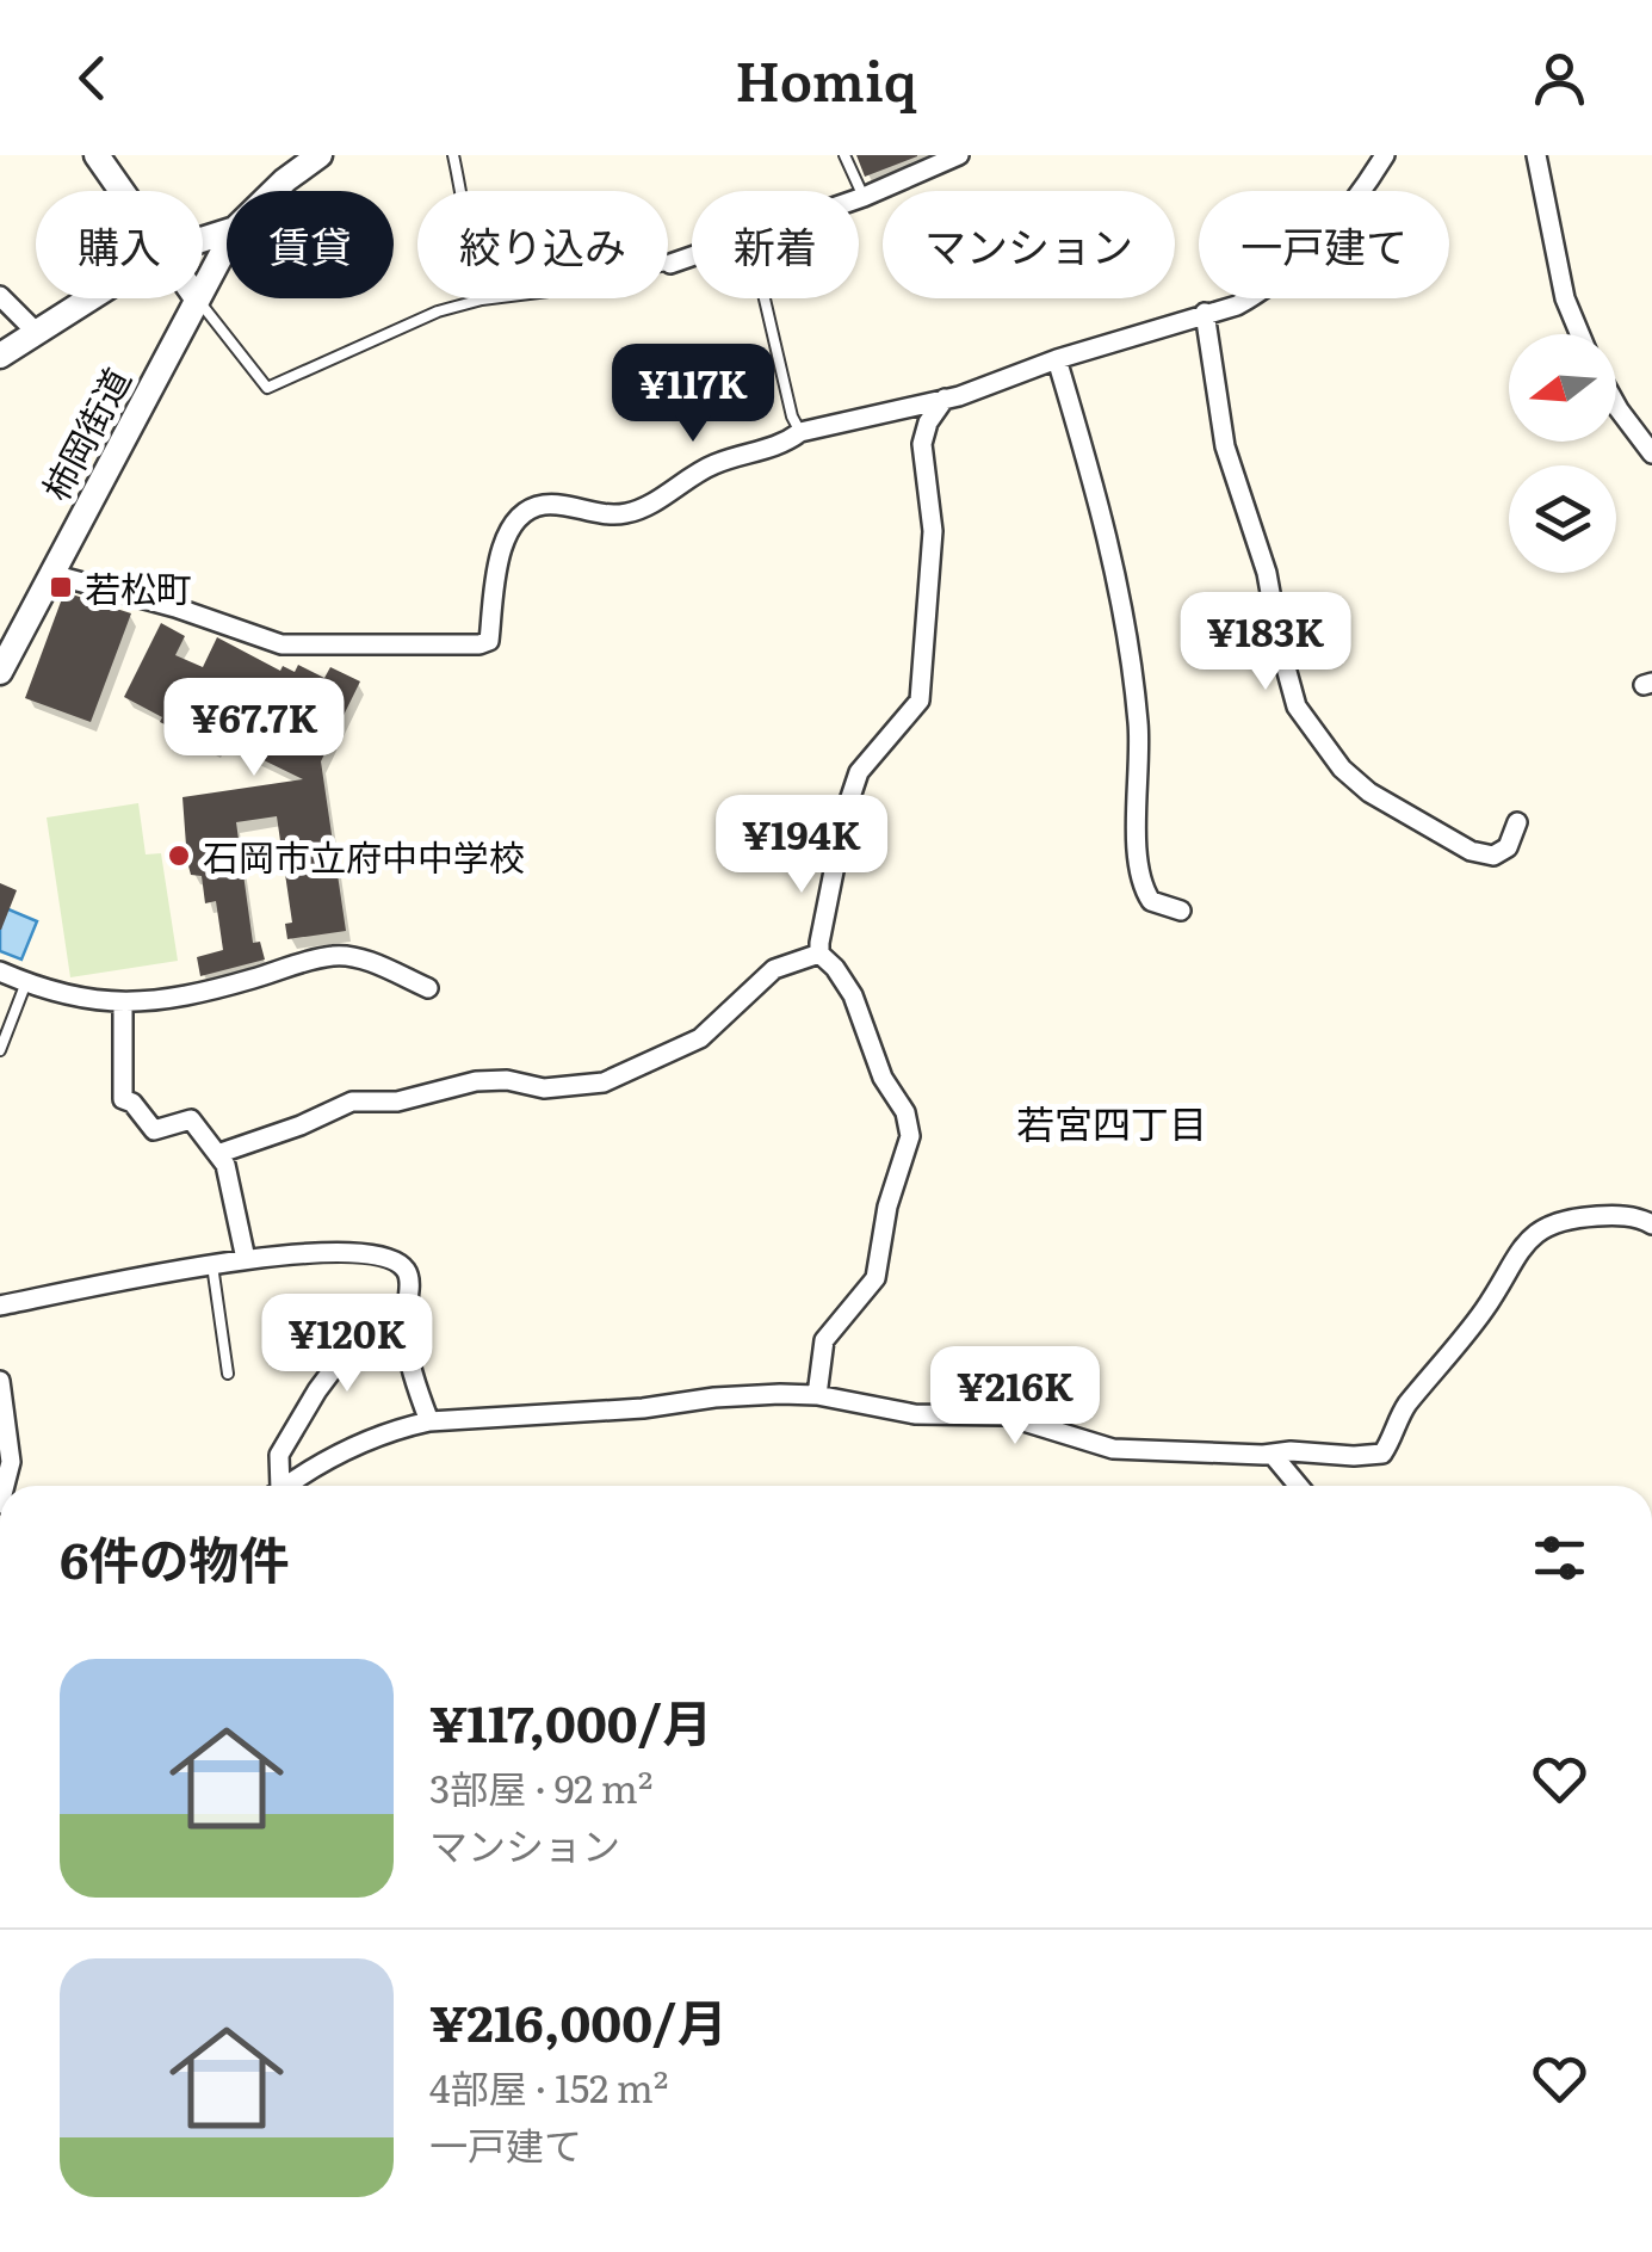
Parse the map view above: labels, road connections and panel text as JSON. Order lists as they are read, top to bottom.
{
  "streets": {
    "street": ["柿岡街道"]
  },
  "districts": ["若宮四丁目"],
  "places": {
    "transit": ["若松町"],
    "other": ["石岡市立府中中学校"]
  },
  "north": "left",
  "page": {
    "header": "Homiq",
    "chip": [
      "購入",
      "賃貸",
      "絞り込み",
      "新着",
      "マンション",
      "一戸建て"
    ],
    "price": [
      "¥117K",
      "¥183K",
      "¥67.7K",
      "¥194K",
      "¥120K",
      "¥216K"
    ],
    "heading": "6件の物件",
    "list": [
      {
        "name": "¥117,000/月",
        "note": "3部屋 · 92 m² · マンション"
      },
      {
        "name": "¥216,000/月",
        "note": "4部屋 · 152 m² · 一戸建て"
      }
    ]
  }
}
